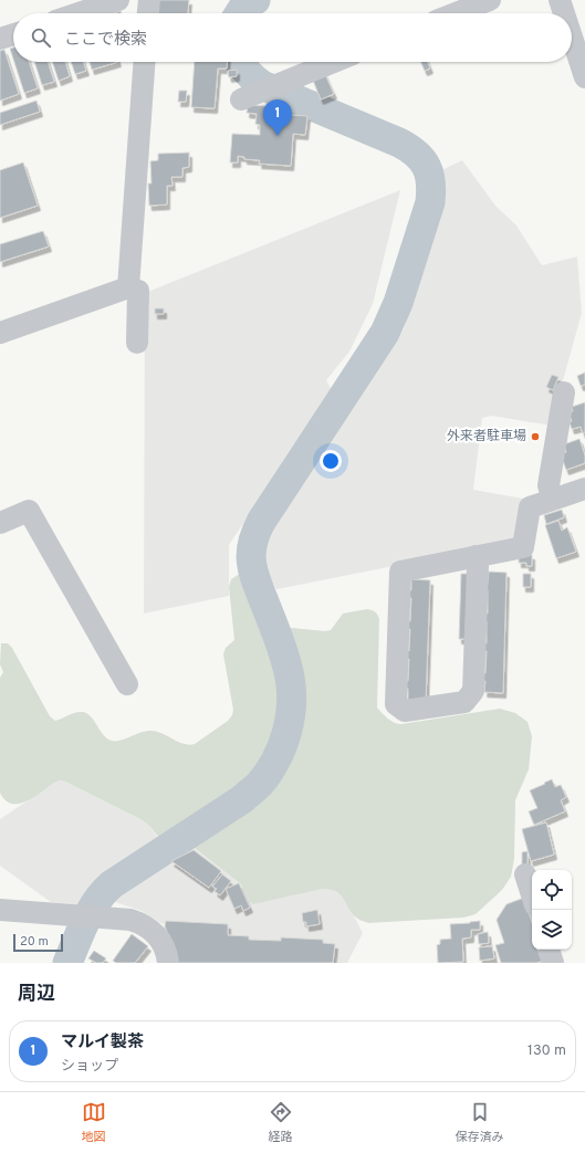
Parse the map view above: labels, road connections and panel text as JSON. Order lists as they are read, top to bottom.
{
  "places": ["外来者駐車場"],
  "scale_bar": "20 m",
  "page": {
    "search": "ここで検索",
    "pins": "1",
    "scale": "20 m",
    "heading": "周辺",
    "list": [
      {
        "mark": "1",
        "name": "マルイ製茶",
        "note": "ショップ",
        "value": "130 m"
      }
    ],
    "nav": ["地図", "経路", "保存済み"]
  }
}
